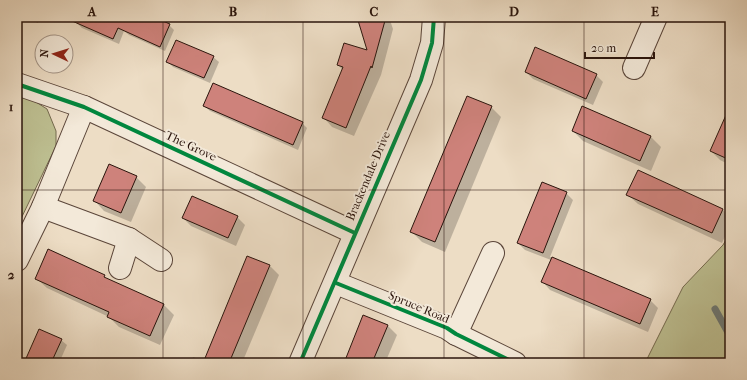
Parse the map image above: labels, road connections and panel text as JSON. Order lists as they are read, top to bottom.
{
  "streets": {
    "street": ["The Grove", "Brackendale Drive", "Spruce Road"]
  },
  "crossings": [
    ["The Grove", "Brackendale Drive"],
    ["Brackendale Drive", "Spruce Road"]
  ],
  "scale_bar": "20 m",
  "north": "left",
  "grid": {
    "columns": [
      "A",
      "B",
      "C",
      "D",
      "E"
    ],
    "rows": ["1", "2"]
  }
}
